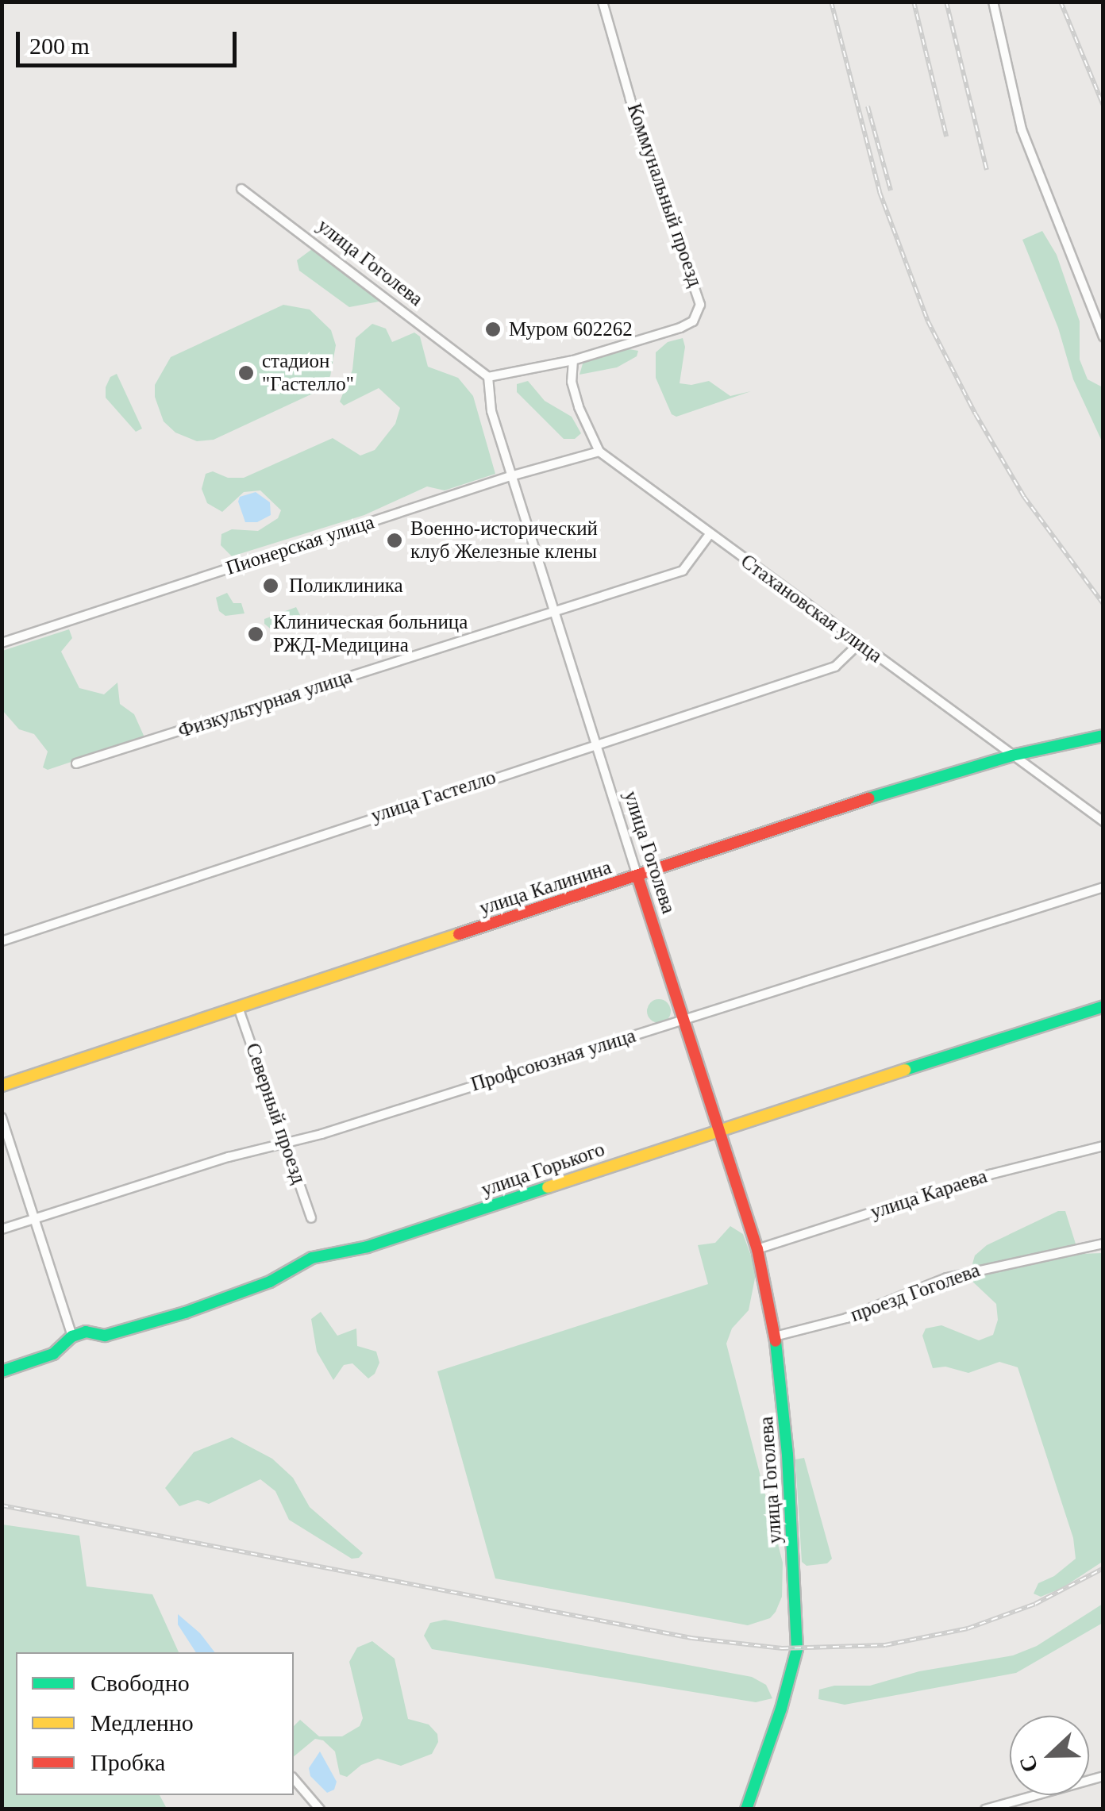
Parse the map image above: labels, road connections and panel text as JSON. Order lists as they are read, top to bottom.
{
  "streets": {
    "street": [
      "Коммунальный проезд",
      "улица Гоголева",
      "Пионерская улица",
      "Стахановская улица",
      "Физкультурная улица",
      "улица Гастелло",
      "улица Калинина",
      "Профсоюзная улица",
      "Северный проезд",
      "улица Горького",
      "улица Караева",
      "проезд Гоголева"
    ]
  },
  "crossings": [
    ["Коммунальный проезд", "улица Гоголева"],
    ["Коммунальный проезд", "Стахановская улица"],
    ["улица Гоголева", "Пионерская улица"],
    ["улица Гоголева", "Физкультурная улица"],
    ["улица Гоголева", "улица Гастелло"],
    ["улица Гоголева", "улица Калинина"],
    ["улица Гоголева", "Профсоюзная улица"],
    ["улица Гоголева", "улица Горького"],
    ["улица Гоголева", "улица Караева"],
    ["улица Гоголева", "проезд Гоголева"],
    ["Пионерская улица", "Стахановская улица"],
    ["Стахановская улица", "Физкультурная улица"],
    ["Стахановская улица", "улица Гастелло"],
    ["Стахановская улица", "улица Калинина"],
    ["улица Калинина", "Северный проезд"],
    ["Профсоюзная улица", "Северный проезд"]
  ],
  "places": [
    "Муром 602262",
    "стадион \"Гастелло\"",
    "Военно-исторический клуб Железные клены",
    "Поликлиника",
    "Клиническая больница РЖД-Медицина"
  ],
  "legend": ["Свободно", "Медленно", "Пробка"],
  "scale_bar": "200 m",
  "north": "left"
}
